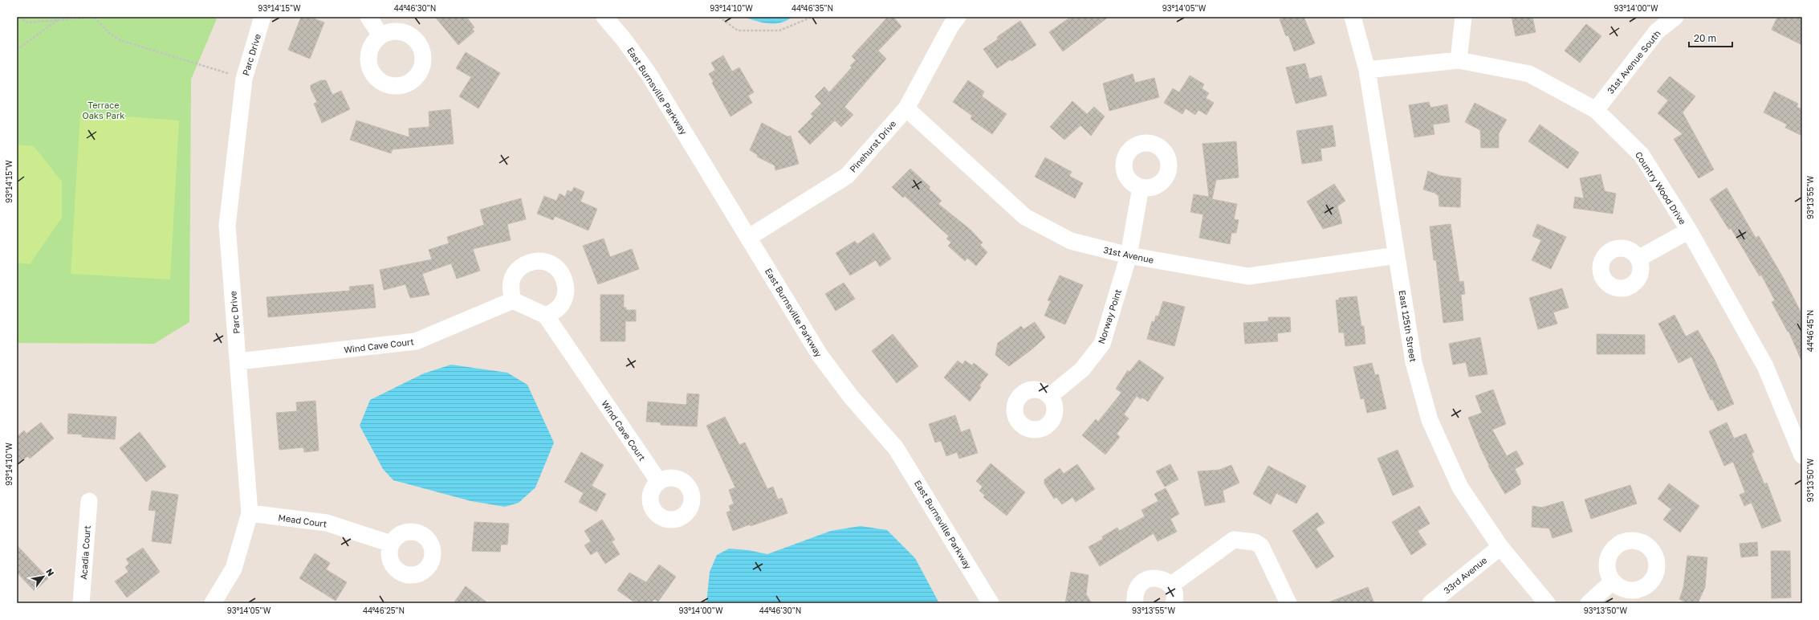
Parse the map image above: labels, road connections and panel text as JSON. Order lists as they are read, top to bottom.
{
  "streets": {
    "street": [
      "Parc Drive",
      "31st Avenue South",
      "East Burnsville Parkway",
      "Pinehurst Drive",
      "Country Wood Drive",
      "31st Avenue",
      "Norway Point",
      "East 125th Street",
      "Wind Cave Court",
      "Mead Court",
      "Acadia Court",
      "33rd Avenue"
    ]
  },
  "crossings": [
    ["Parc Drive", "Wind Cave Court"],
    ["Parc Drive", "Mead Court"],
    ["31st Avenue South", "Country Wood Drive"],
    ["East Burnsville Parkway", "Pinehurst Drive"],
    ["Pinehurst Drive", "31st Avenue"],
    ["Country Wood Drive", "East 125th Street"],
    ["31st Avenue", "Norway Point"],
    ["31st Avenue", "East 125th Street"],
    ["East 125th Street", "33rd Avenue"]
  ],
  "parks": ["Terrace Oaks Park"],
  "scale_bar": "20 m",
  "north": "top right",
  "coordinates": [
    "93°14'15\"W",
    "44°46'30\"N",
    "93°14'10\"W",
    "44°46'35\"N",
    "93°14'05\"W",
    "93°14'00\"W",
    "93°13'55\"W",
    "44°46'45\"N",
    "93°13'50\"W",
    "44°46'25\"N"
  ]
}
